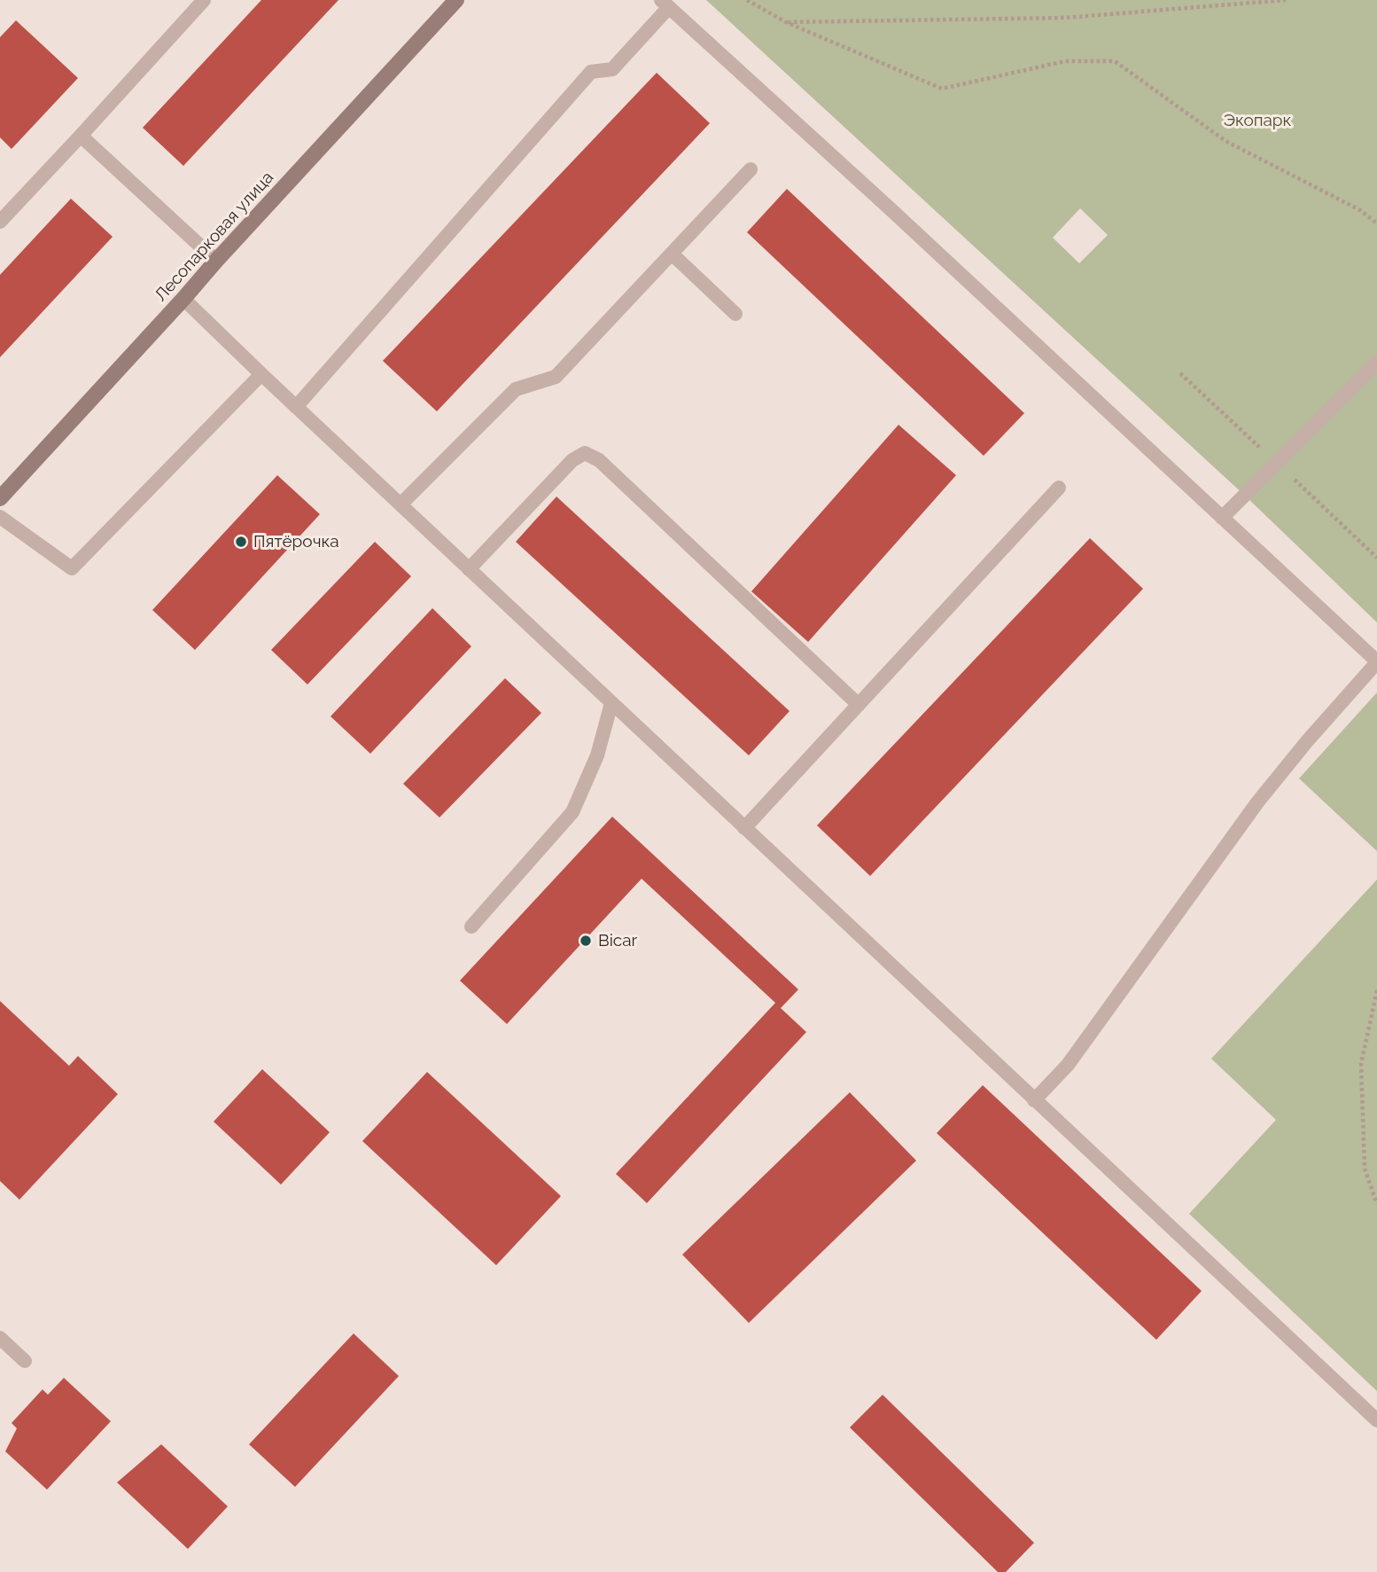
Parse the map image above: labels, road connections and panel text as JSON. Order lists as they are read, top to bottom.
{
  "streets": {
    "main road": ["Лесопарковая улица"]
  },
  "parks": ["Экопарк"],
  "places": ["Пятёрочка", "Bicar"]
}
